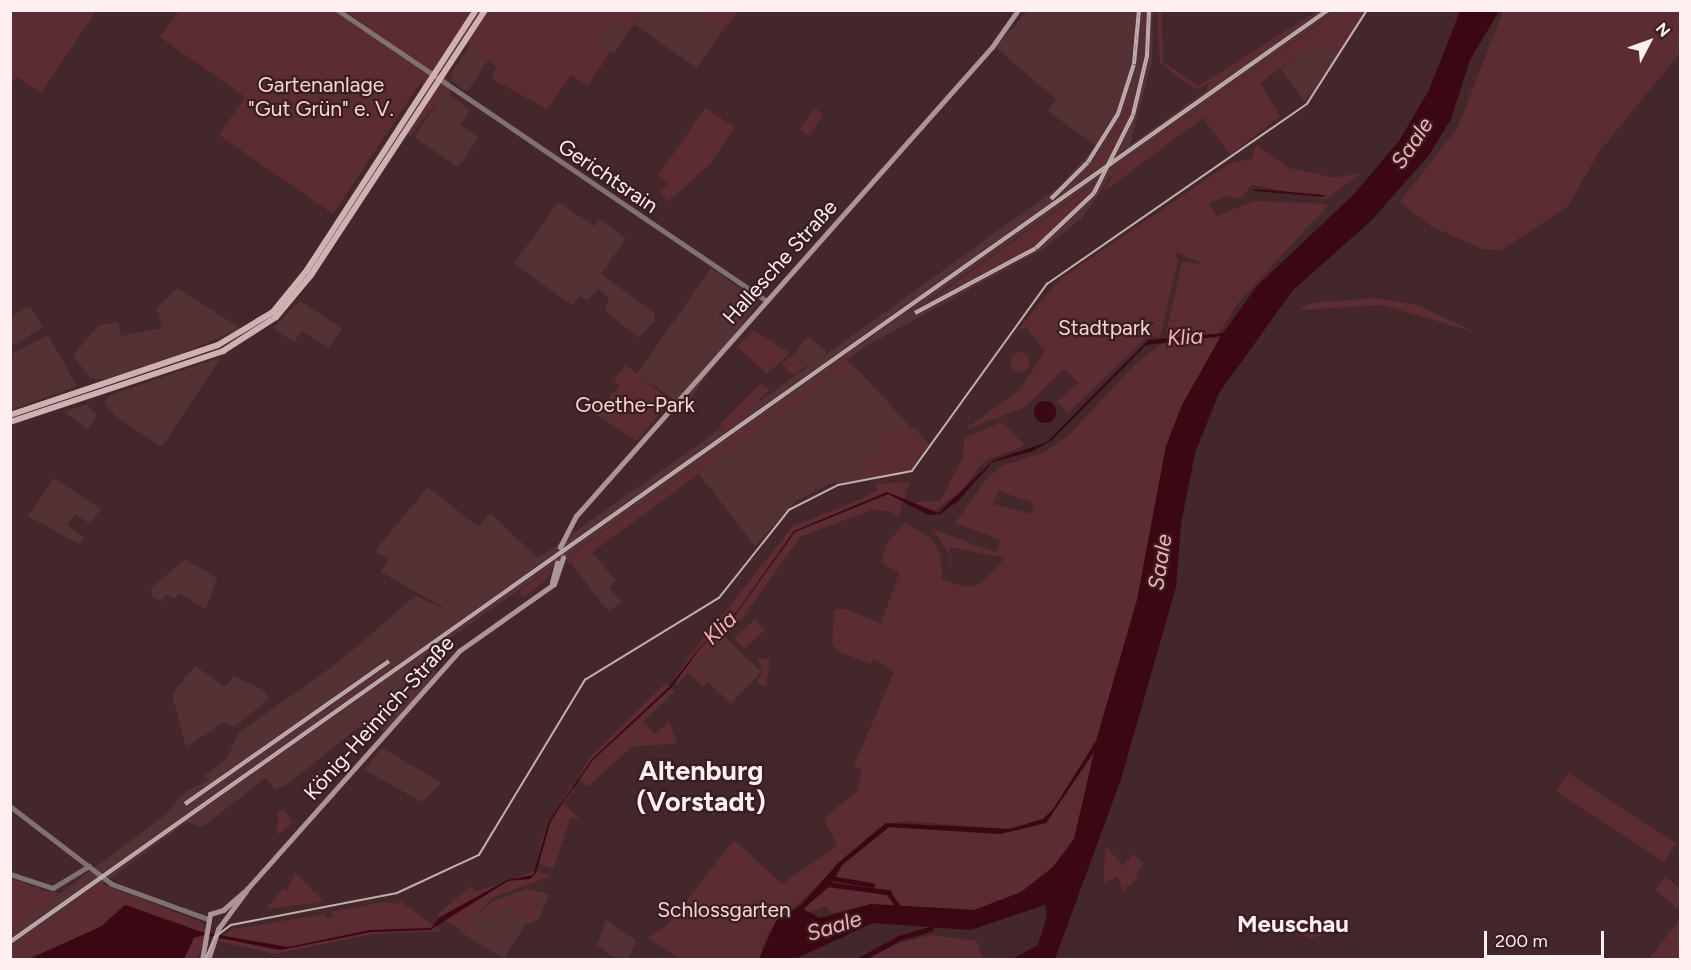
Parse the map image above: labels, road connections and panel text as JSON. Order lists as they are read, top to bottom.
{
  "streets": {
    "main road": ["Hallesche Straße", "König-Heinrich-Straße"],
    "street": ["Gerichtsrain"]
  },
  "crossings": [
    ["Gerichtsrain", "Hallesche Straße"]
  ],
  "districts": ["Altenburg (Vorstadt)", "Meuschau"],
  "water": ["Saale", "Klia"],
  "parks": [
    "Gartenanlage \"Gut Grün\" e. V.",
    "Stadtpark",
    "Goethe-Park",
    "Schlossgarten"
  ],
  "scale_bar": "200 m",
  "north": "top right"
}
